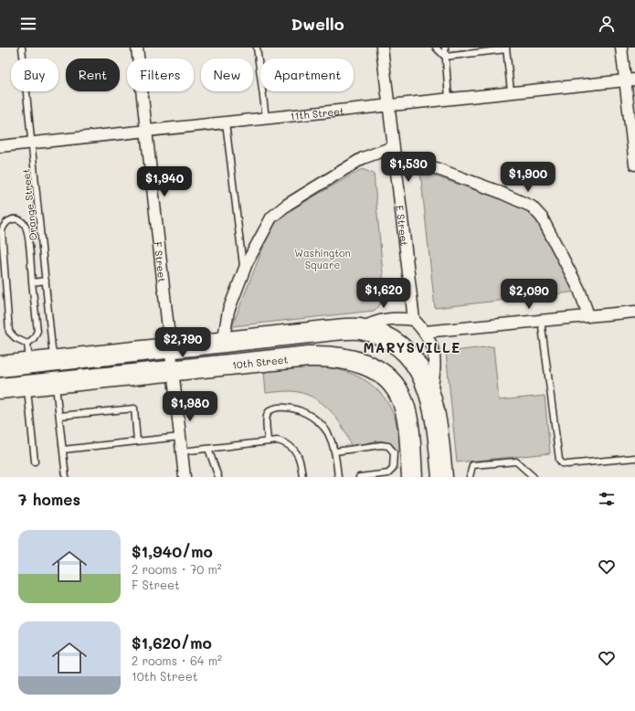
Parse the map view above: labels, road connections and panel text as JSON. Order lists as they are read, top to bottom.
{
  "streets": {
    "highway": ["10th Street"],
    "street": ["11th Street", "E Street", "F Street"],
    "lane": ["Orange Street"]
  },
  "crossings": [
    ["11th Street", "Orange Street"],
    ["11th Street", "E Street"],
    ["11th Street", "F Street"],
    ["F Street", "10th Street"]
  ],
  "districts": ["MARYSVILLE"],
  "parks": ["Washington Square"],
  "page": {
    "header": "Dwello",
    "chip": [
      "Buy",
      "Rent",
      "Filters",
      "New",
      "Apartment"
    ],
    "price": [
      "$1,530",
      "$1,900",
      "$1,940",
      "$1,620",
      "$2,090",
      "$2,790",
      "$1,980"
    ],
    "heading": "7 homes",
    "list": [
      {
        "name": "$1,940/mo",
        "note": "2 rooms · 70 m² · F Street"
      },
      {
        "name": "$1,620/mo",
        "note": "2 rooms · 64 m² · 10th Street"
      }
    ]
  }
}
